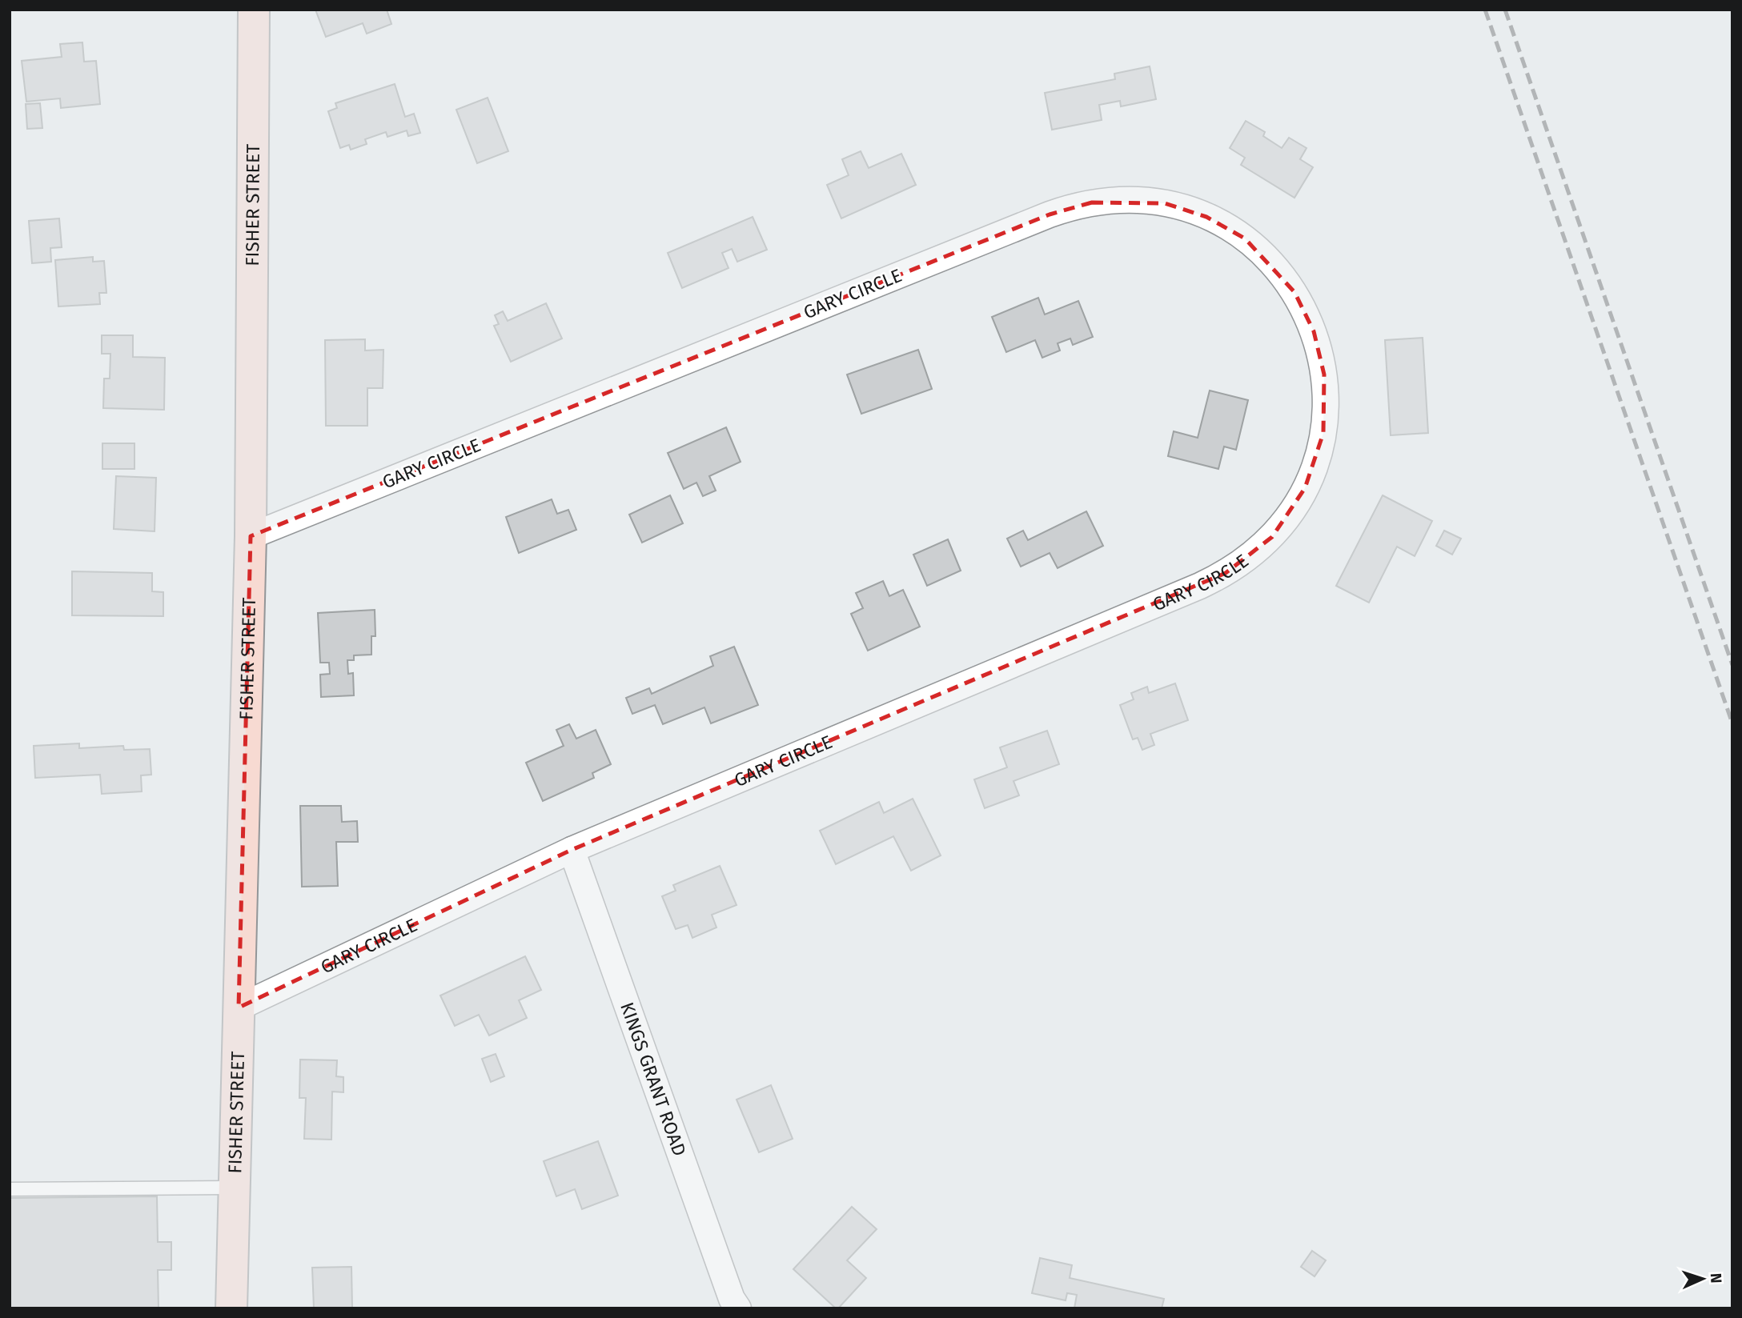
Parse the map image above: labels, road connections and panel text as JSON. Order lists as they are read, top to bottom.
{
  "streets": {
    "main road": ["FISHER STREET"],
    "street": ["GARY CIRCLE", "KINGS GRANT ROAD"]
  },
  "crossings": [
    ["FISHER STREET", "GARY CIRCLE"],
    ["GARY CIRCLE", "KINGS GRANT ROAD"]
  ],
  "north": "right"
}
